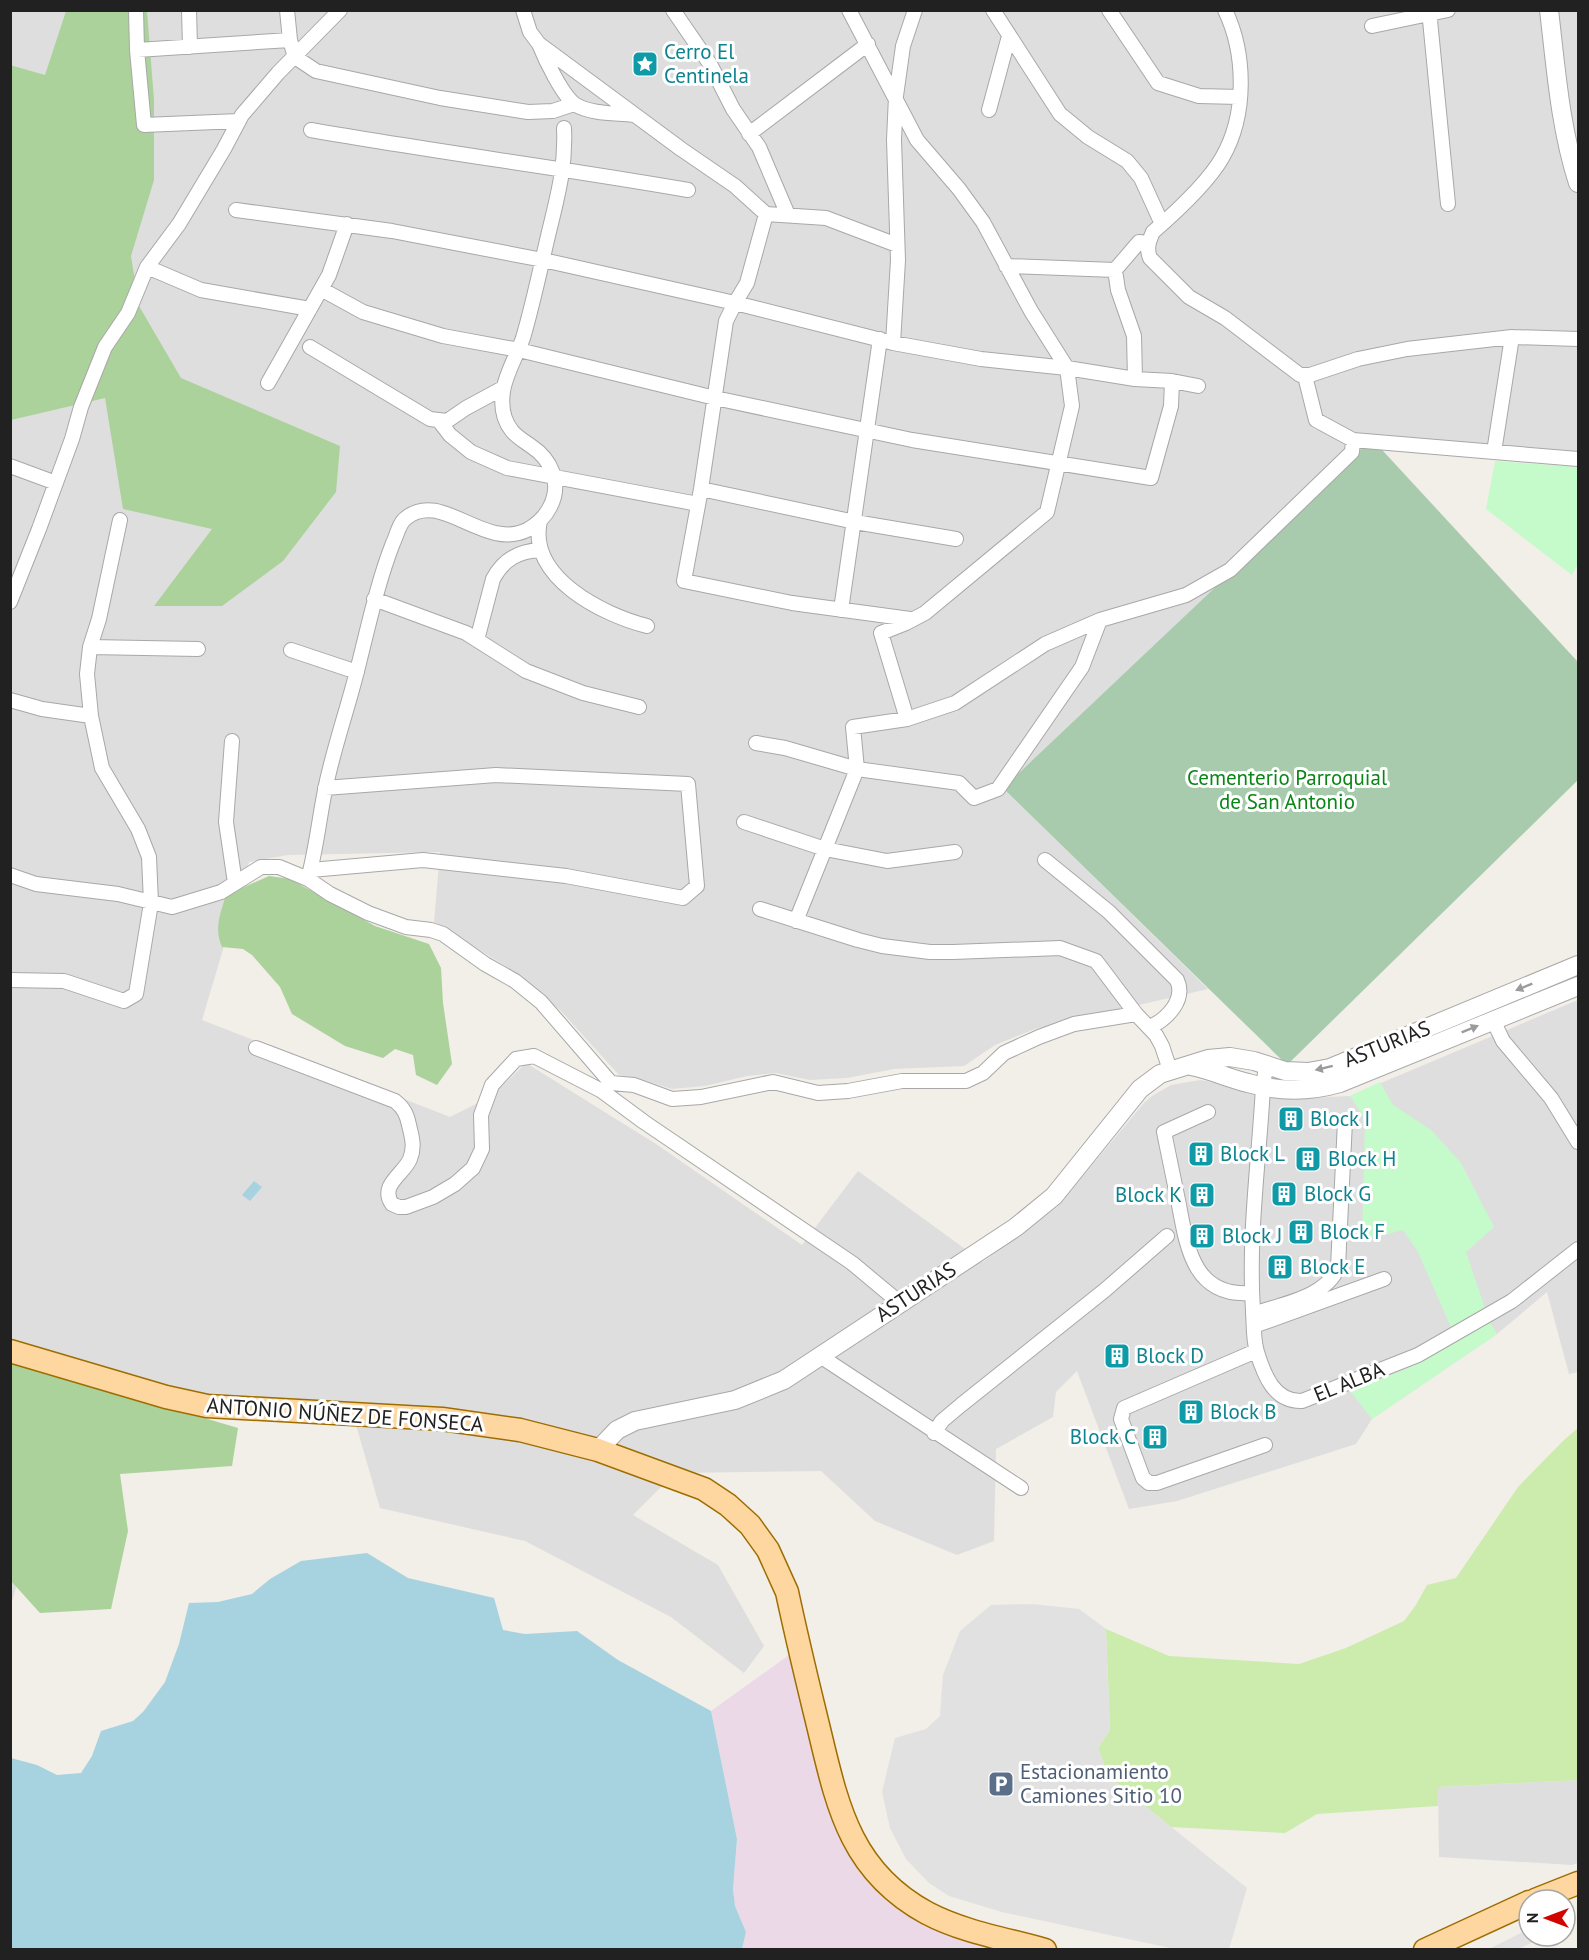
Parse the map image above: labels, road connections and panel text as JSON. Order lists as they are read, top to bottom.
{
  "streets": {
    "main road": ["ANTONIO NÚÑEZ DE FONSECA"],
    "street": ["ASTURIAS", "EL ALBA"]
  },
  "crossings": [
    ["ASTURIAS", "EL ALBA"],
    ["ASTURIAS", "ANTONIO NÚÑEZ DE FONSECA"]
  ],
  "parks": ["Cementerio Parroquial de San Antonio"],
  "places": {
    "place": ["Cerro El Centinela"],
    "building": [
      "Block I",
      "Block L",
      "Block H",
      "Block G",
      "Block K",
      "Block F",
      "Block J",
      "Block E",
      "Block D",
      "Block B",
      "Block C"
    ],
    "parking": ["Estacionamiento Camiones Sitio 10"]
  },
  "north": "left"
}
